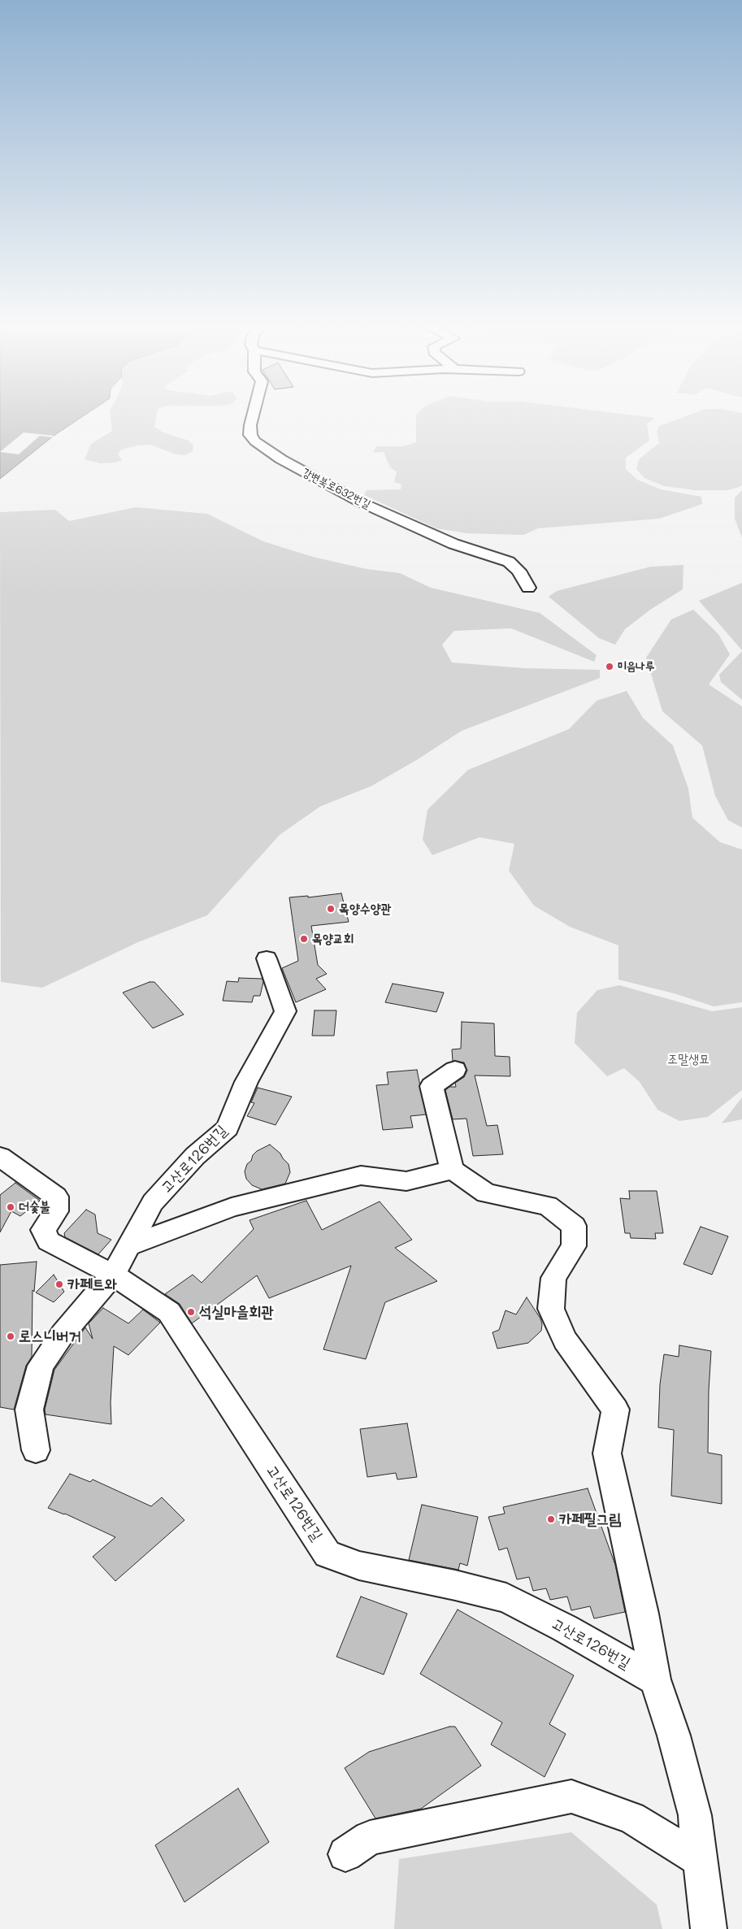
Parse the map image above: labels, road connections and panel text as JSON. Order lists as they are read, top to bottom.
{
  "streets": {
    "street": ["강변북로632번길", "고산로126번길"]
  },
  "parks": ["조말생묘"],
  "places": [
    "미음나루",
    "목양수양관",
    "목양교회",
    "더숯불",
    "카페트와",
    "석실마을회관",
    "로스니버거",
    "카페필그림"
  ]
}
